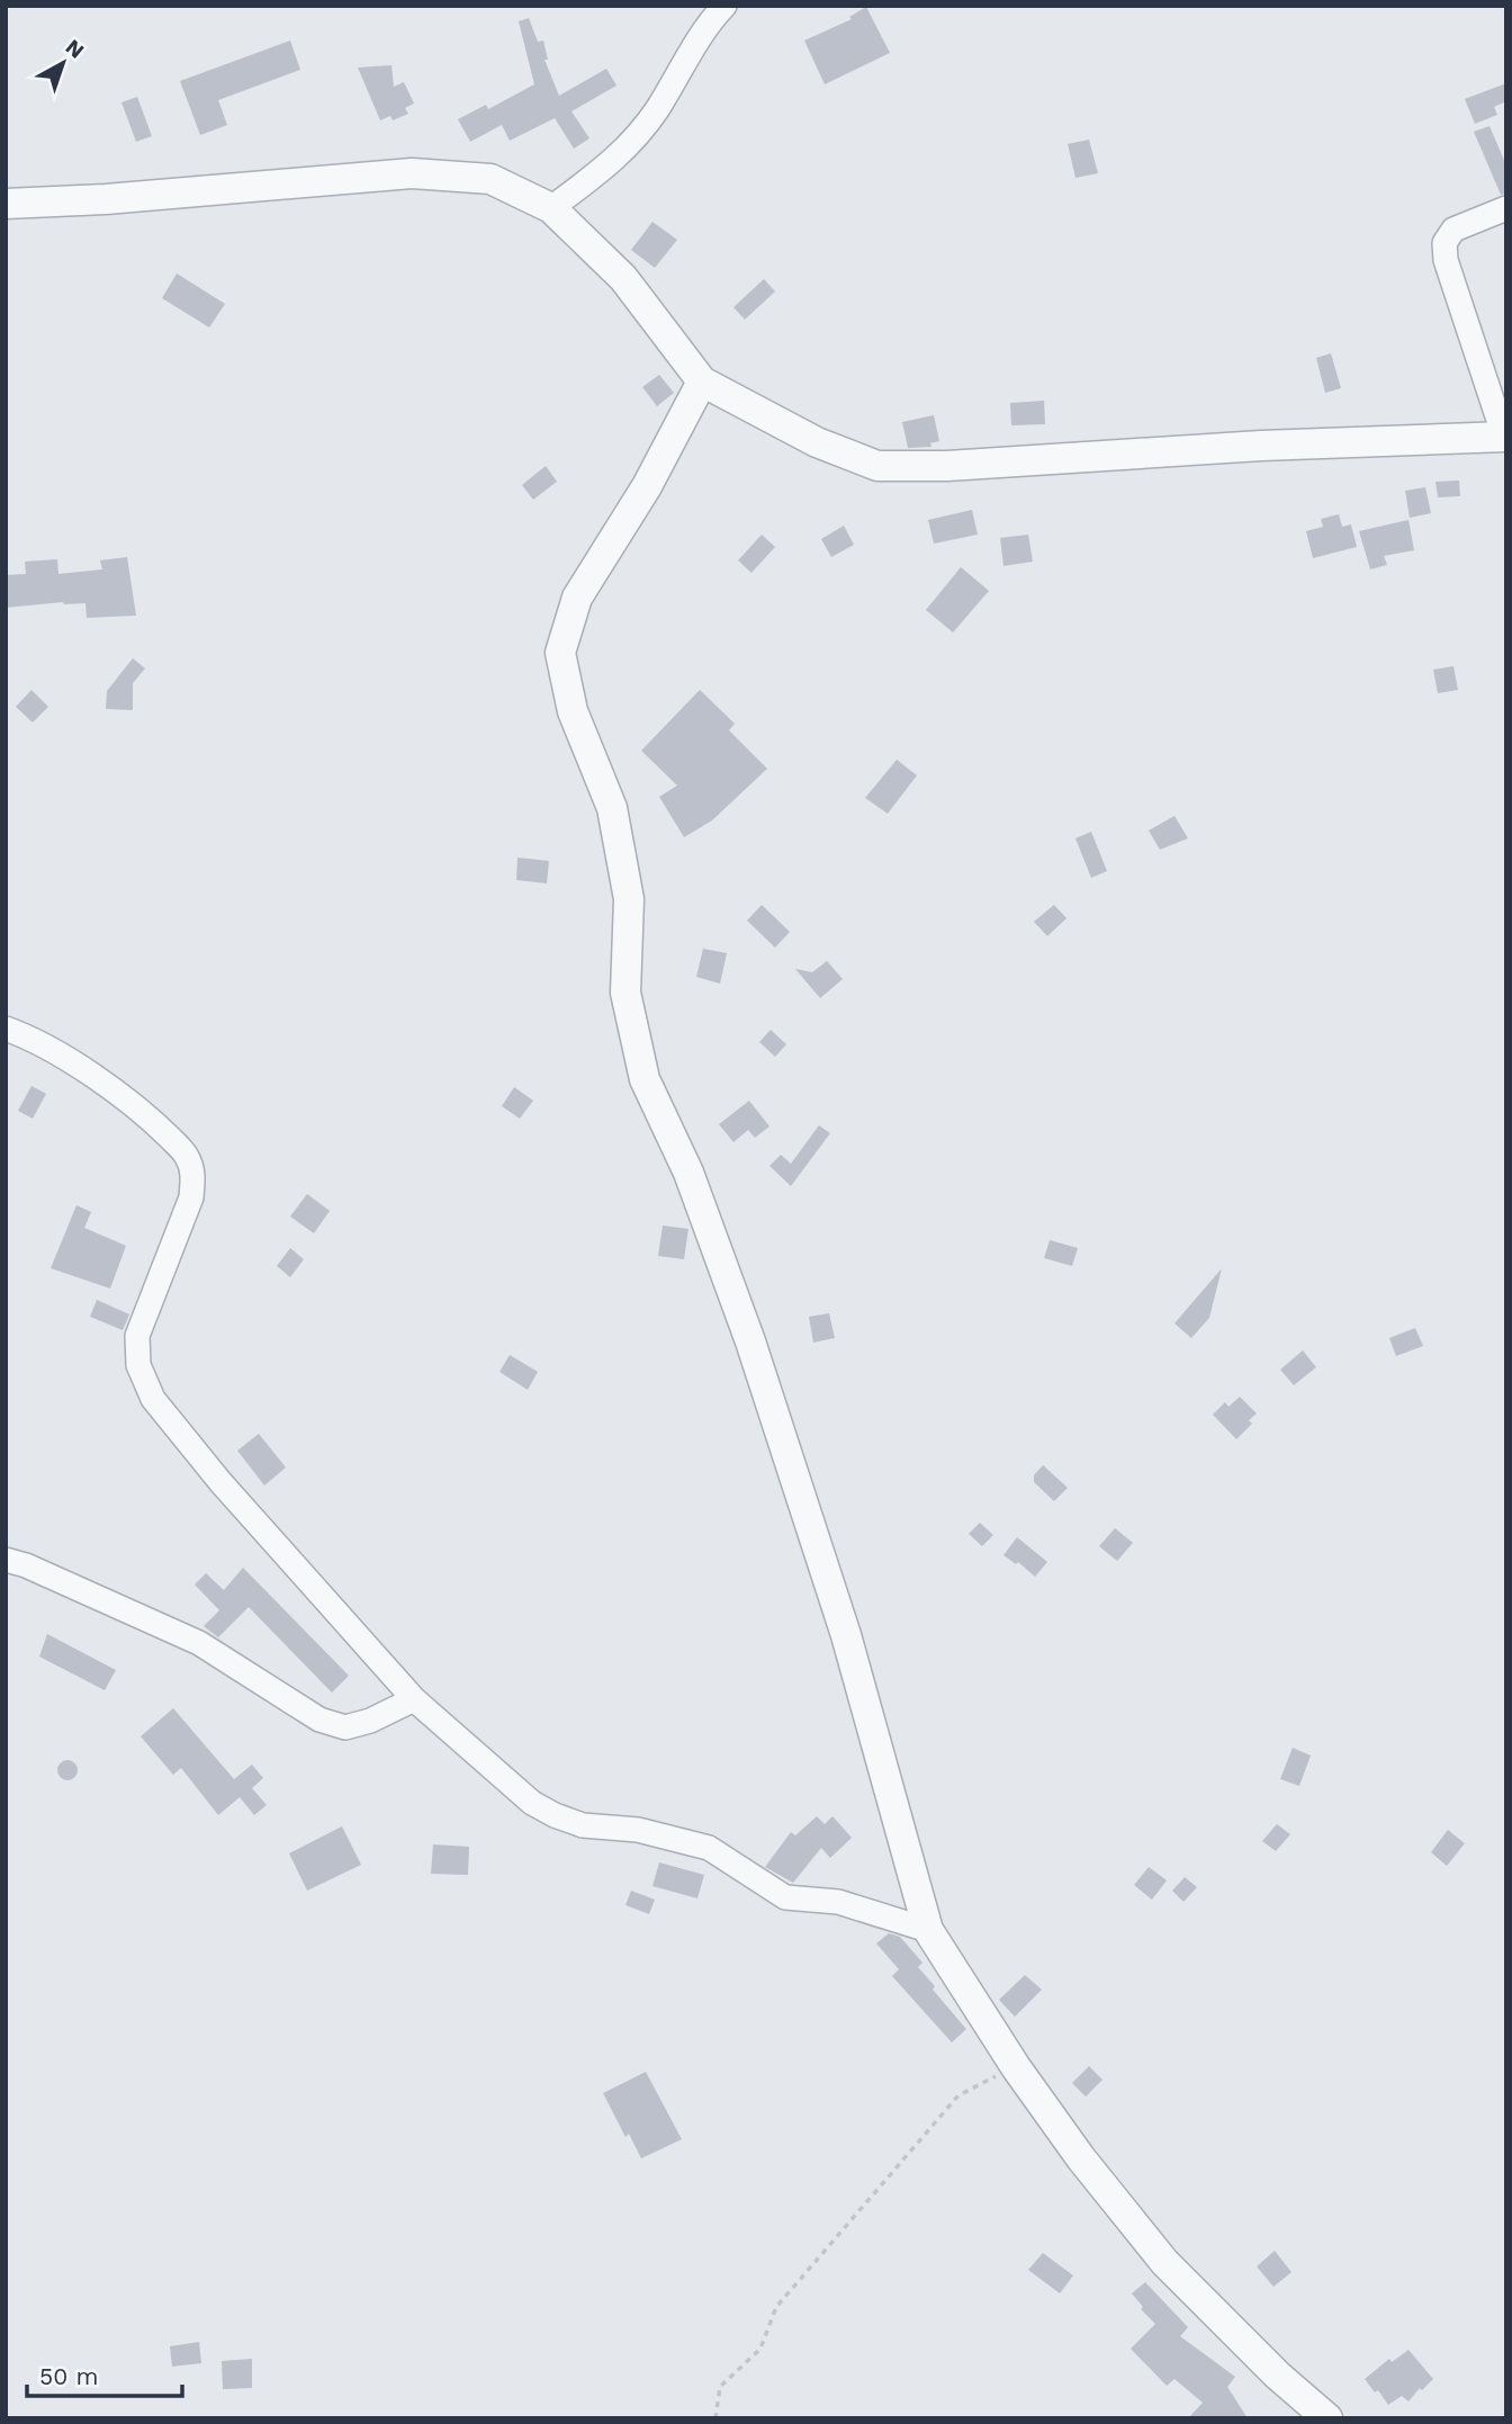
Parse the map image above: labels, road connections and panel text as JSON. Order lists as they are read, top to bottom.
{
  "scale_bar": "50 m",
  "north": "top right"
}
